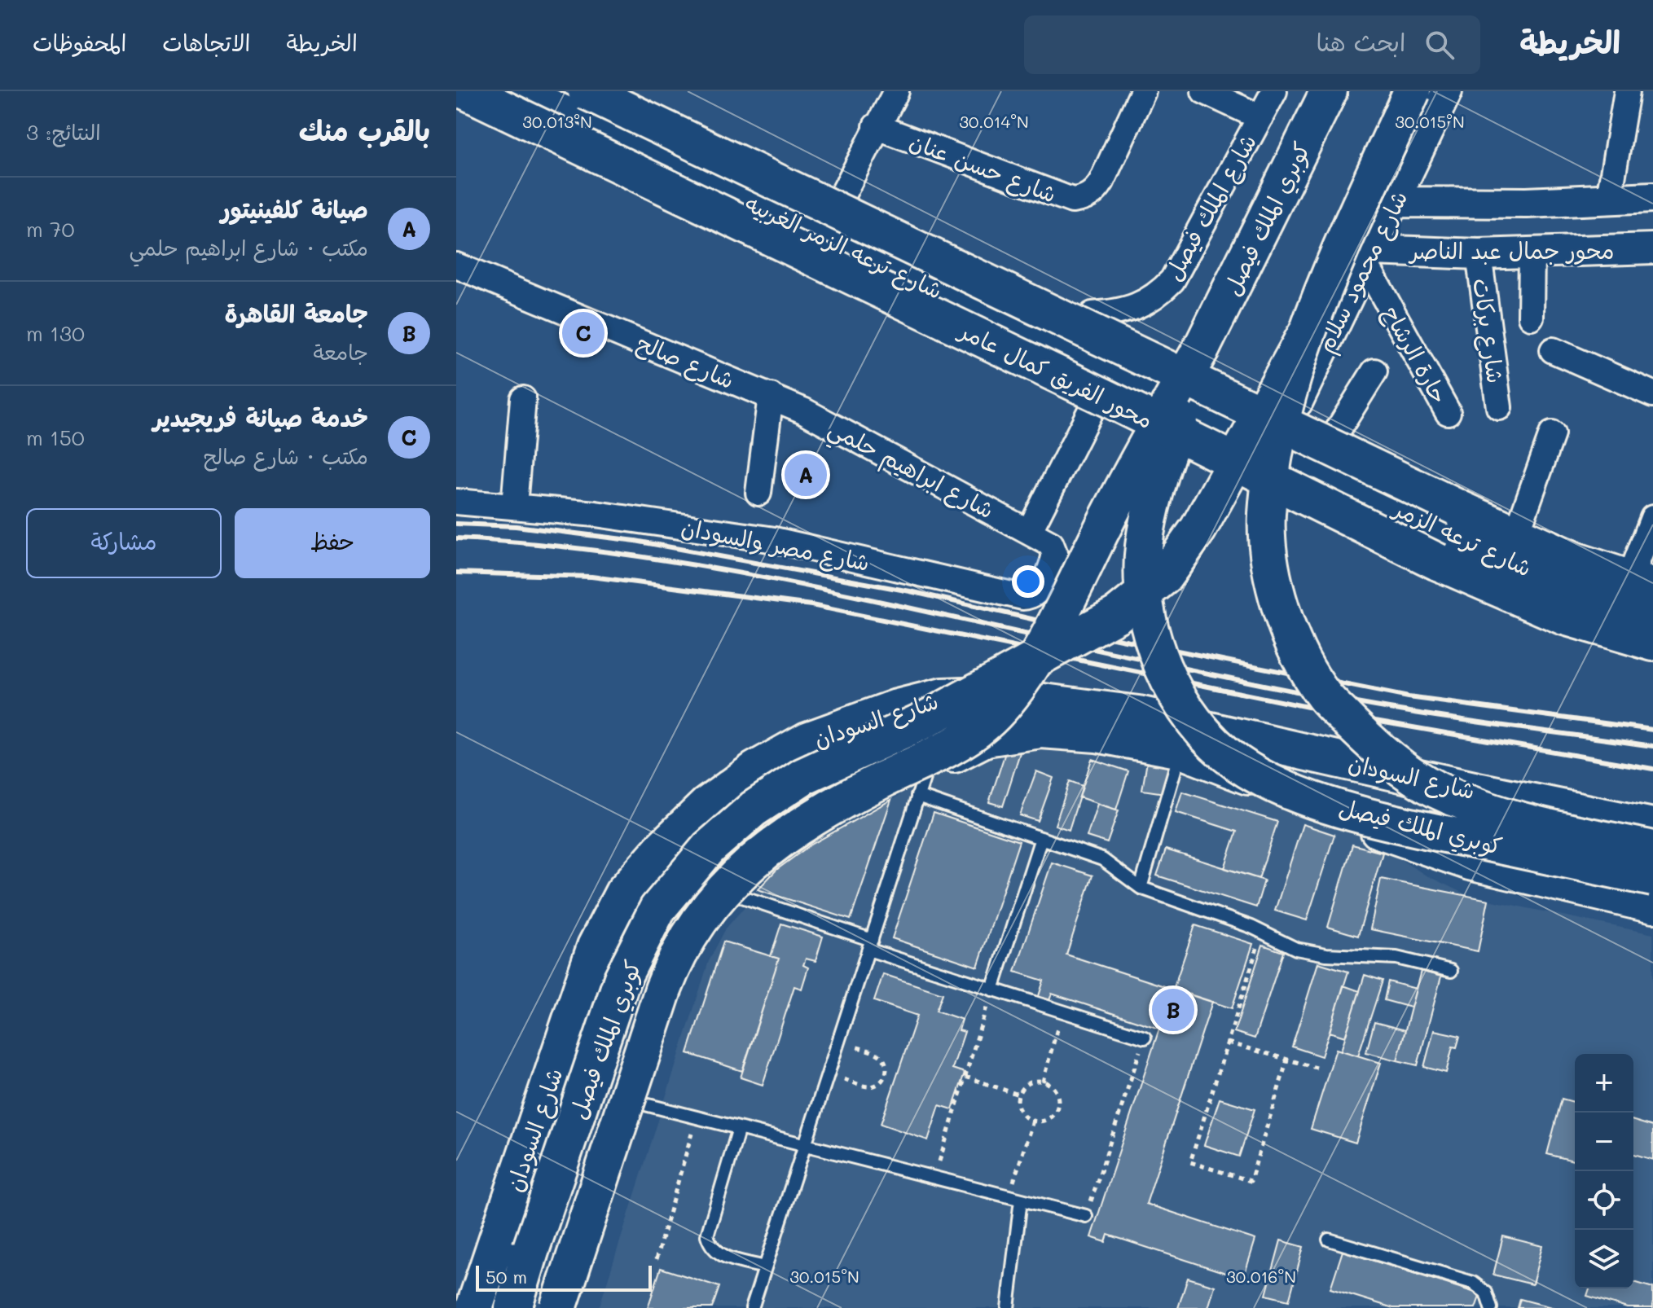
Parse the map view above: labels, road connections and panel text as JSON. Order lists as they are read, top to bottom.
{
  "streets": {
    "main road": [
      "كوبري الملك فيصل",
      "شارع ترعه الزمر الغربيه",
      "محور الفريق كمال عامر",
      "شارع ترعه الزمر",
      "شارع السودان"
    ],
    "street": [
      "شارع حسن عنان",
      "شارع الملك فيصل",
      "محور جمال عبد الناصر",
      "شارع محمود سلام",
      "شارع بركات",
      "حارة الرشاح",
      "شارع صالح",
      "شارع ابراهيم حلمي",
      "شارع مصر والسودان"
    ]
  },
  "crossings": [
    ["شارع الملك فيصل", "شارع ترعه الزمر الغربيه"],
    ["شارع ترعه الزمر الغربيه", "شارع محمود سلام"],
    ["شارع ترعه الزمر الغربيه", "شارع ترعه الزمر"],
    ["محور جمال عبد الناصر", "شارع محمود سلام"],
    ["محور جمال عبد الناصر", "شارع بركات"],
    ["محور جمال عبد الناصر", "حارة الرشاح"],
    ["شارع محمود سلام", "حارة الرشاح"],
    ["شارع محمود سلام", "شارع ترعه الزمر"],
    ["شارع صالح", "شارع ابراهيم حلمي"],
    ["شارع ابراهيم حلمي", "شارع مصر والسودان"]
  ],
  "scale_bar": "50 m",
  "page": {
    "header": "الخريطة",
    "search": "ابحث هنا",
    "nav": ["الخريطة", "الاتجاهات", "المحفوظات"],
    "heading": ["بالقرب منك", "النتائج: 3"],
    "list": [
      {
        "mark": "A",
        "name": "صيانة كلفينيتور",
        "note": "مكتب · شارع ابراهيم حلمي",
        "value": "70 m"
      },
      {
        "mark": "B",
        "name": "جامعة القاهرة",
        "note": "جامعة",
        "value": "130 m"
      },
      {
        "mark": "C",
        "name": "خدمة صيانة فريجيدير",
        "note": "مكتب · شارع صالح",
        "value": "150 m"
      }
    ],
    "pins": ["C", "A", "B"],
    "buttons": ["حفظ", "مشاركة"],
    "map_buttons": ["+", "−"],
    "scale": "50 m"
  },
  "coordinates": [
    "30.013°N",
    "30.014°N",
    "30.015°N",
    "30.016°N"
  ]
}
